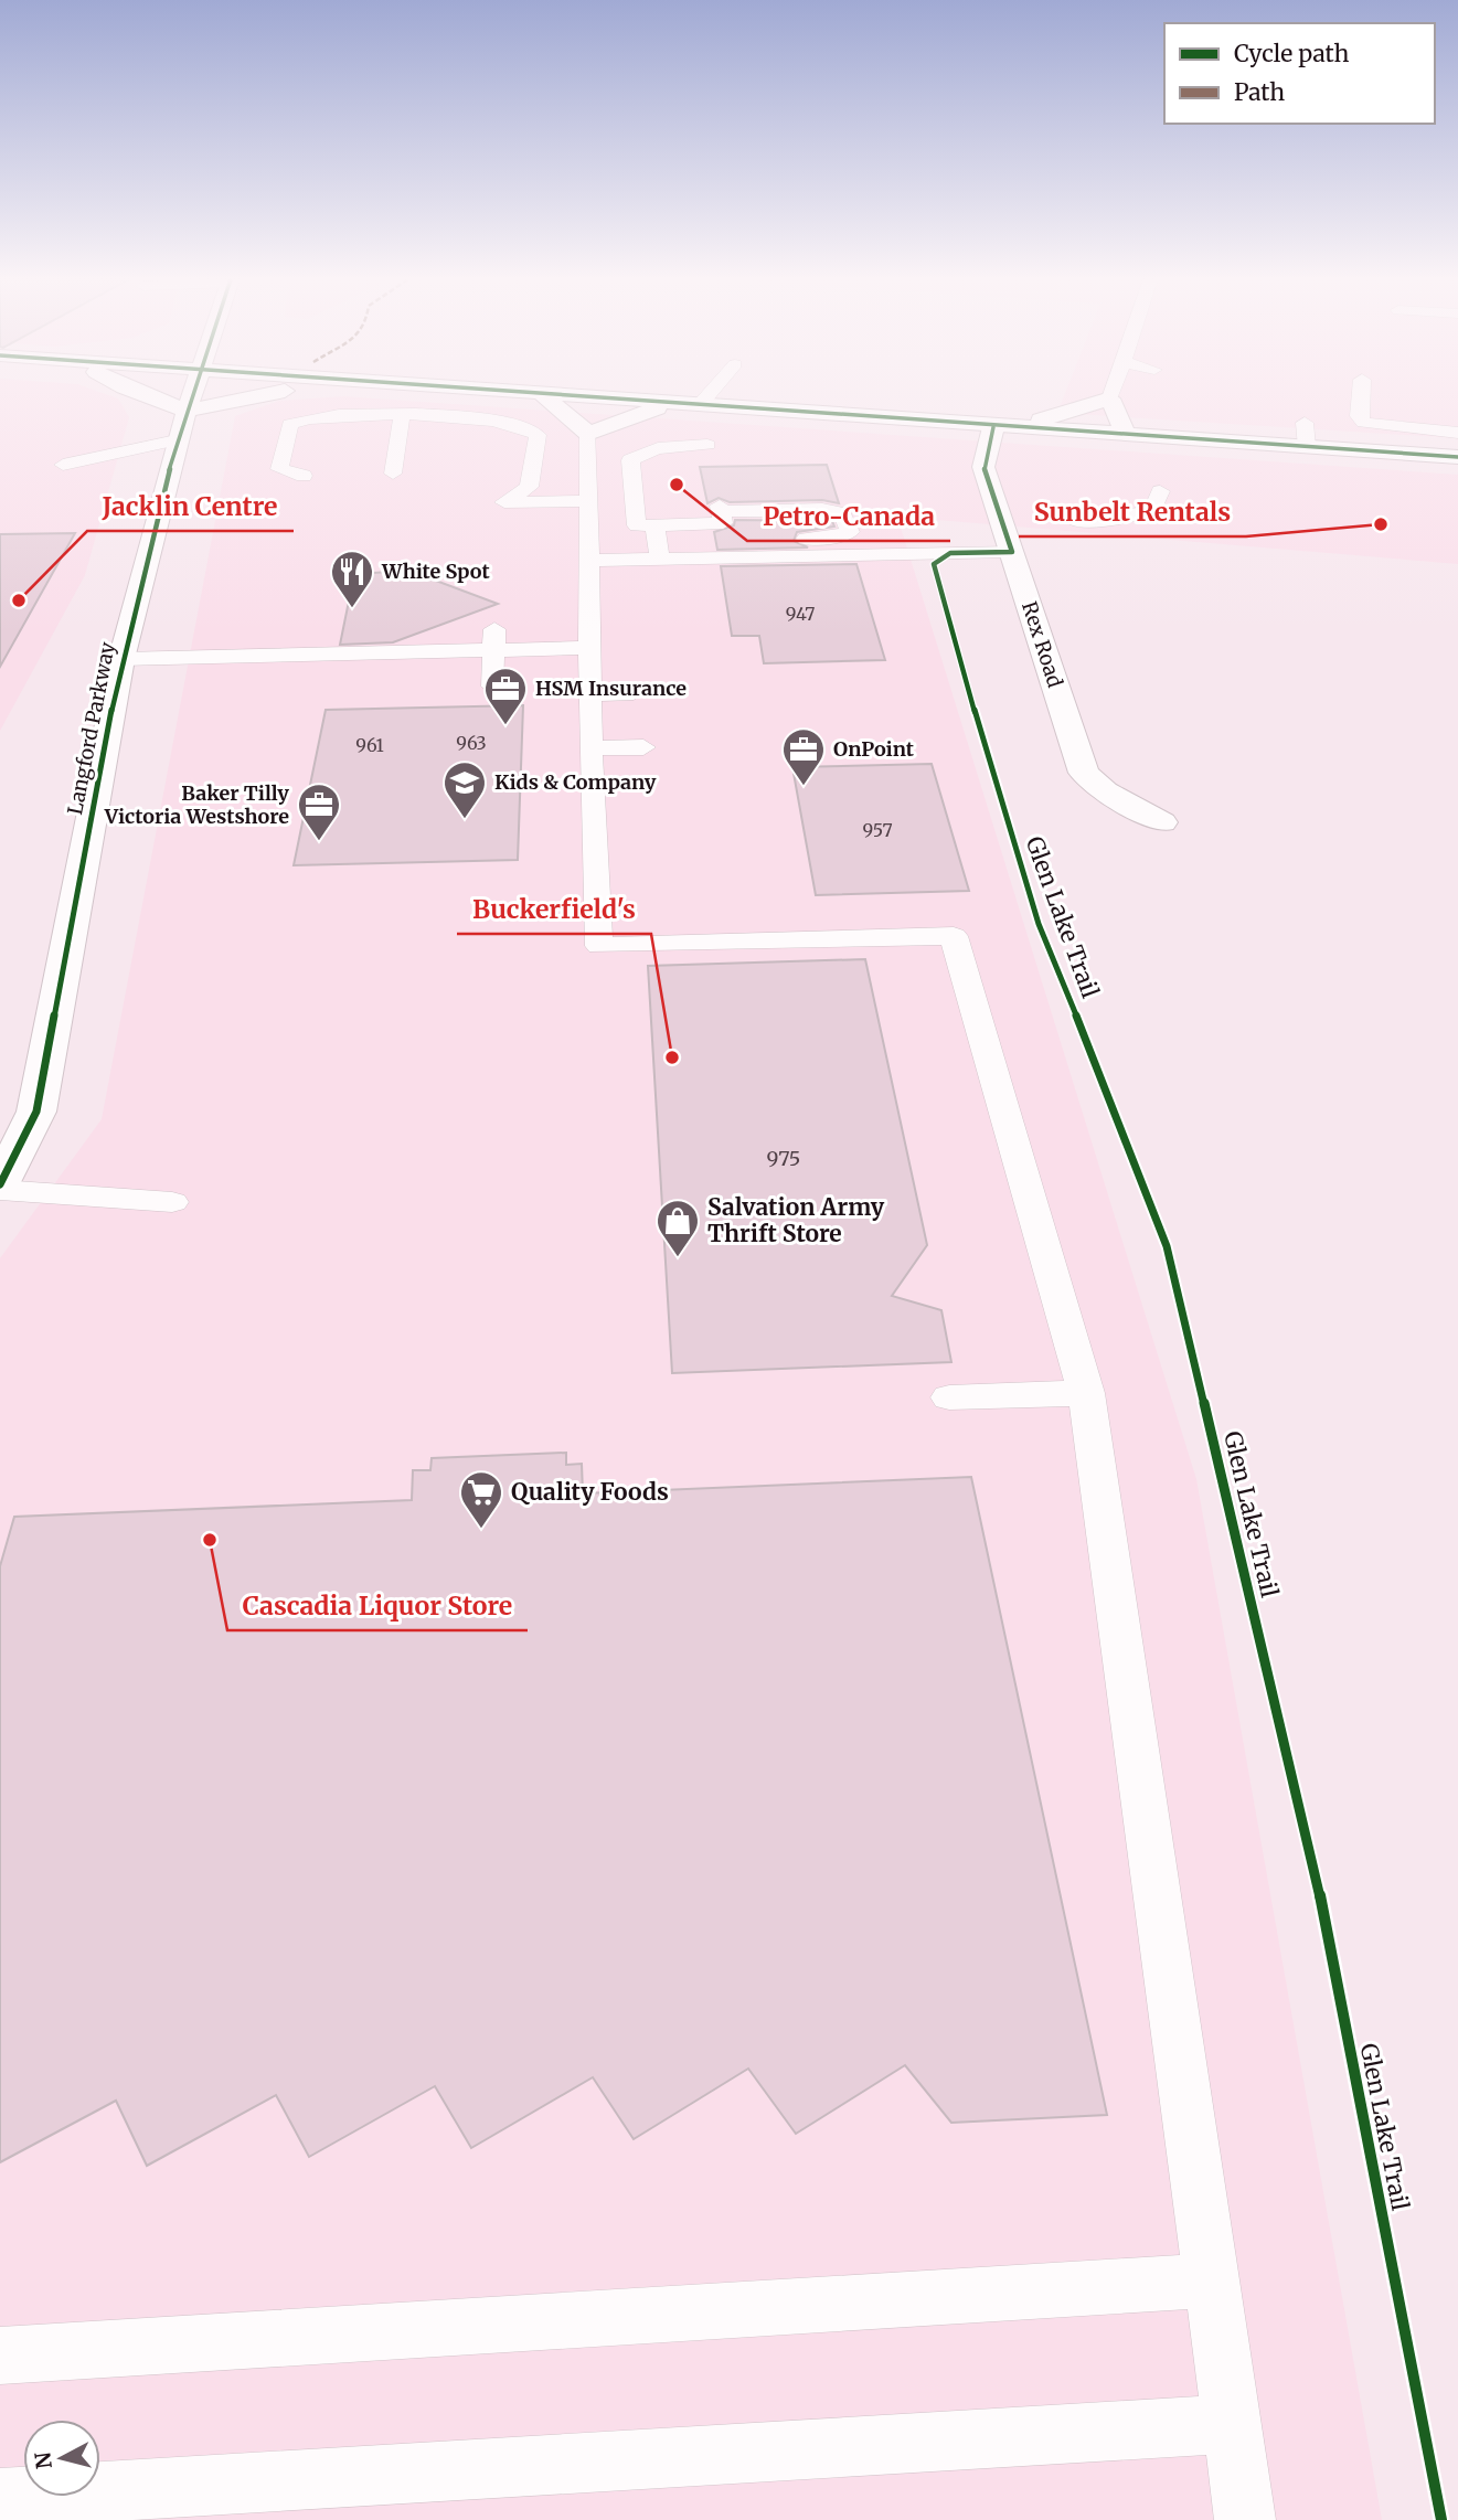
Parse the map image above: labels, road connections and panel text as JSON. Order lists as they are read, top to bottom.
{
  "streets": {
    "main road": ["Rex Road", "Langford Parkway"],
    "cycle path": ["Glen Lake Trail"]
  },
  "places": {
    "other": [
      "Petro-Canada",
      "Sunbelt Rentals",
      "Jacklin Centre",
      "Buckerfield's",
      "Cascadia Liquor Store"
    ],
    "restaurant": ["White Spot"],
    "office": ["HSM Insurance", "OnPoint", "Baker Tilly Victoria Westshore"],
    "school or university": ["Kids & Company"],
    "shop": ["Salvation Army Thrift Store"],
    "supermarket": ["Quality Foods"]
  },
  "house_numbers": [
    "947",
    "963",
    "961",
    "957",
    "975"
  ],
  "legend": ["Cycle path", "Path"],
  "north": "left"
}
